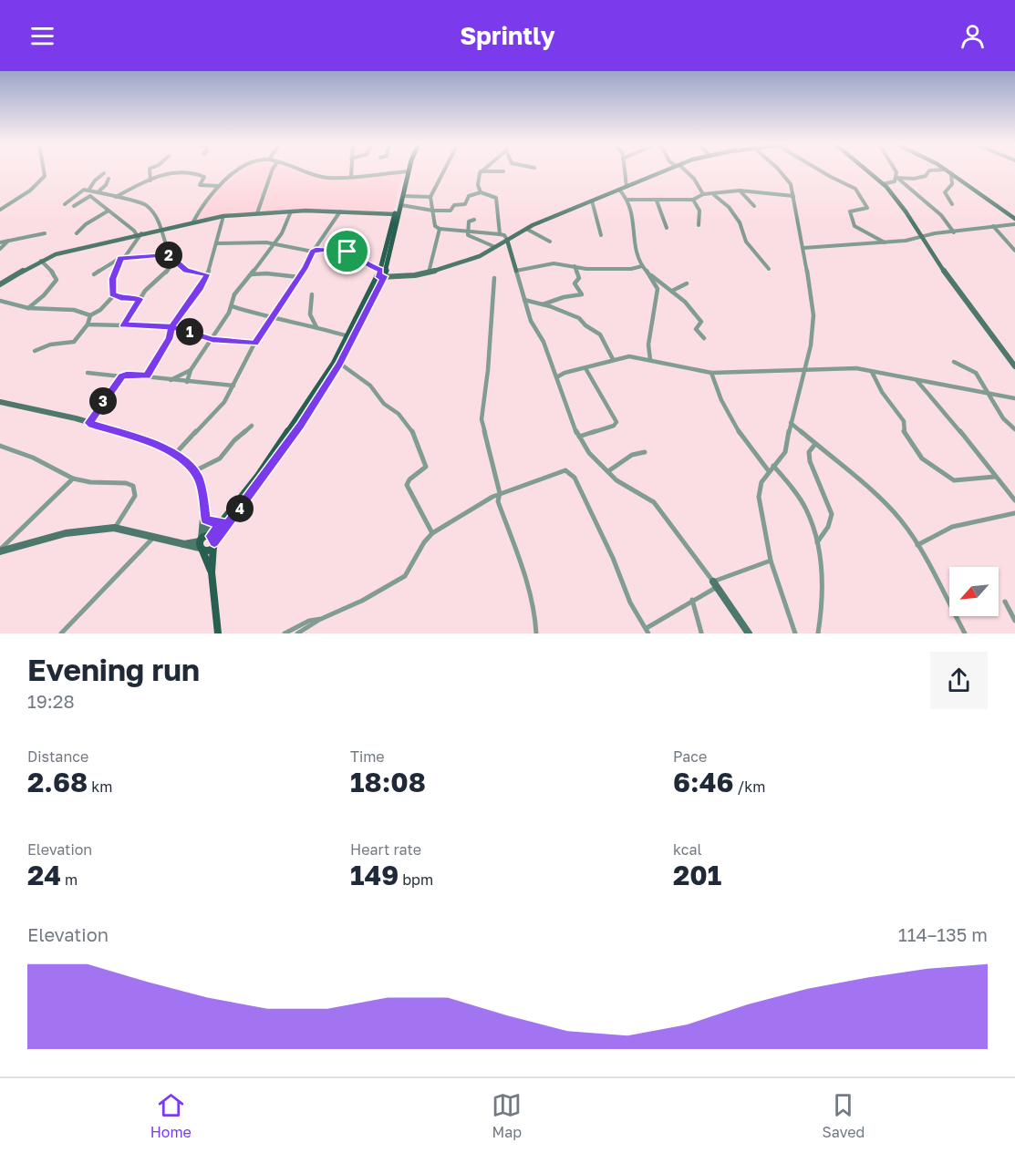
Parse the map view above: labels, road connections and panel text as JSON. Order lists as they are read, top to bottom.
{
  "north": "bottom left",
  "page": {
    "header": "Sprintly",
    "pins": [
      "2",
      "1",
      "3",
      "4"
    ],
    "heading": ["Evening run", "19:28"],
    "stats": [
      ["Distance", "2.68 km"],
      ["Time", "18:08"],
      ["Pace", "6:46 /km"],
      ["Elevation", "24 m"],
      ["Heart rate", "149 bpm"],
      ["kcal", "201"]
    ],
    "chart": ["Elevation", "114–135 m"],
    "tabs": ["Home", "Map", "Saved"]
  }
}
